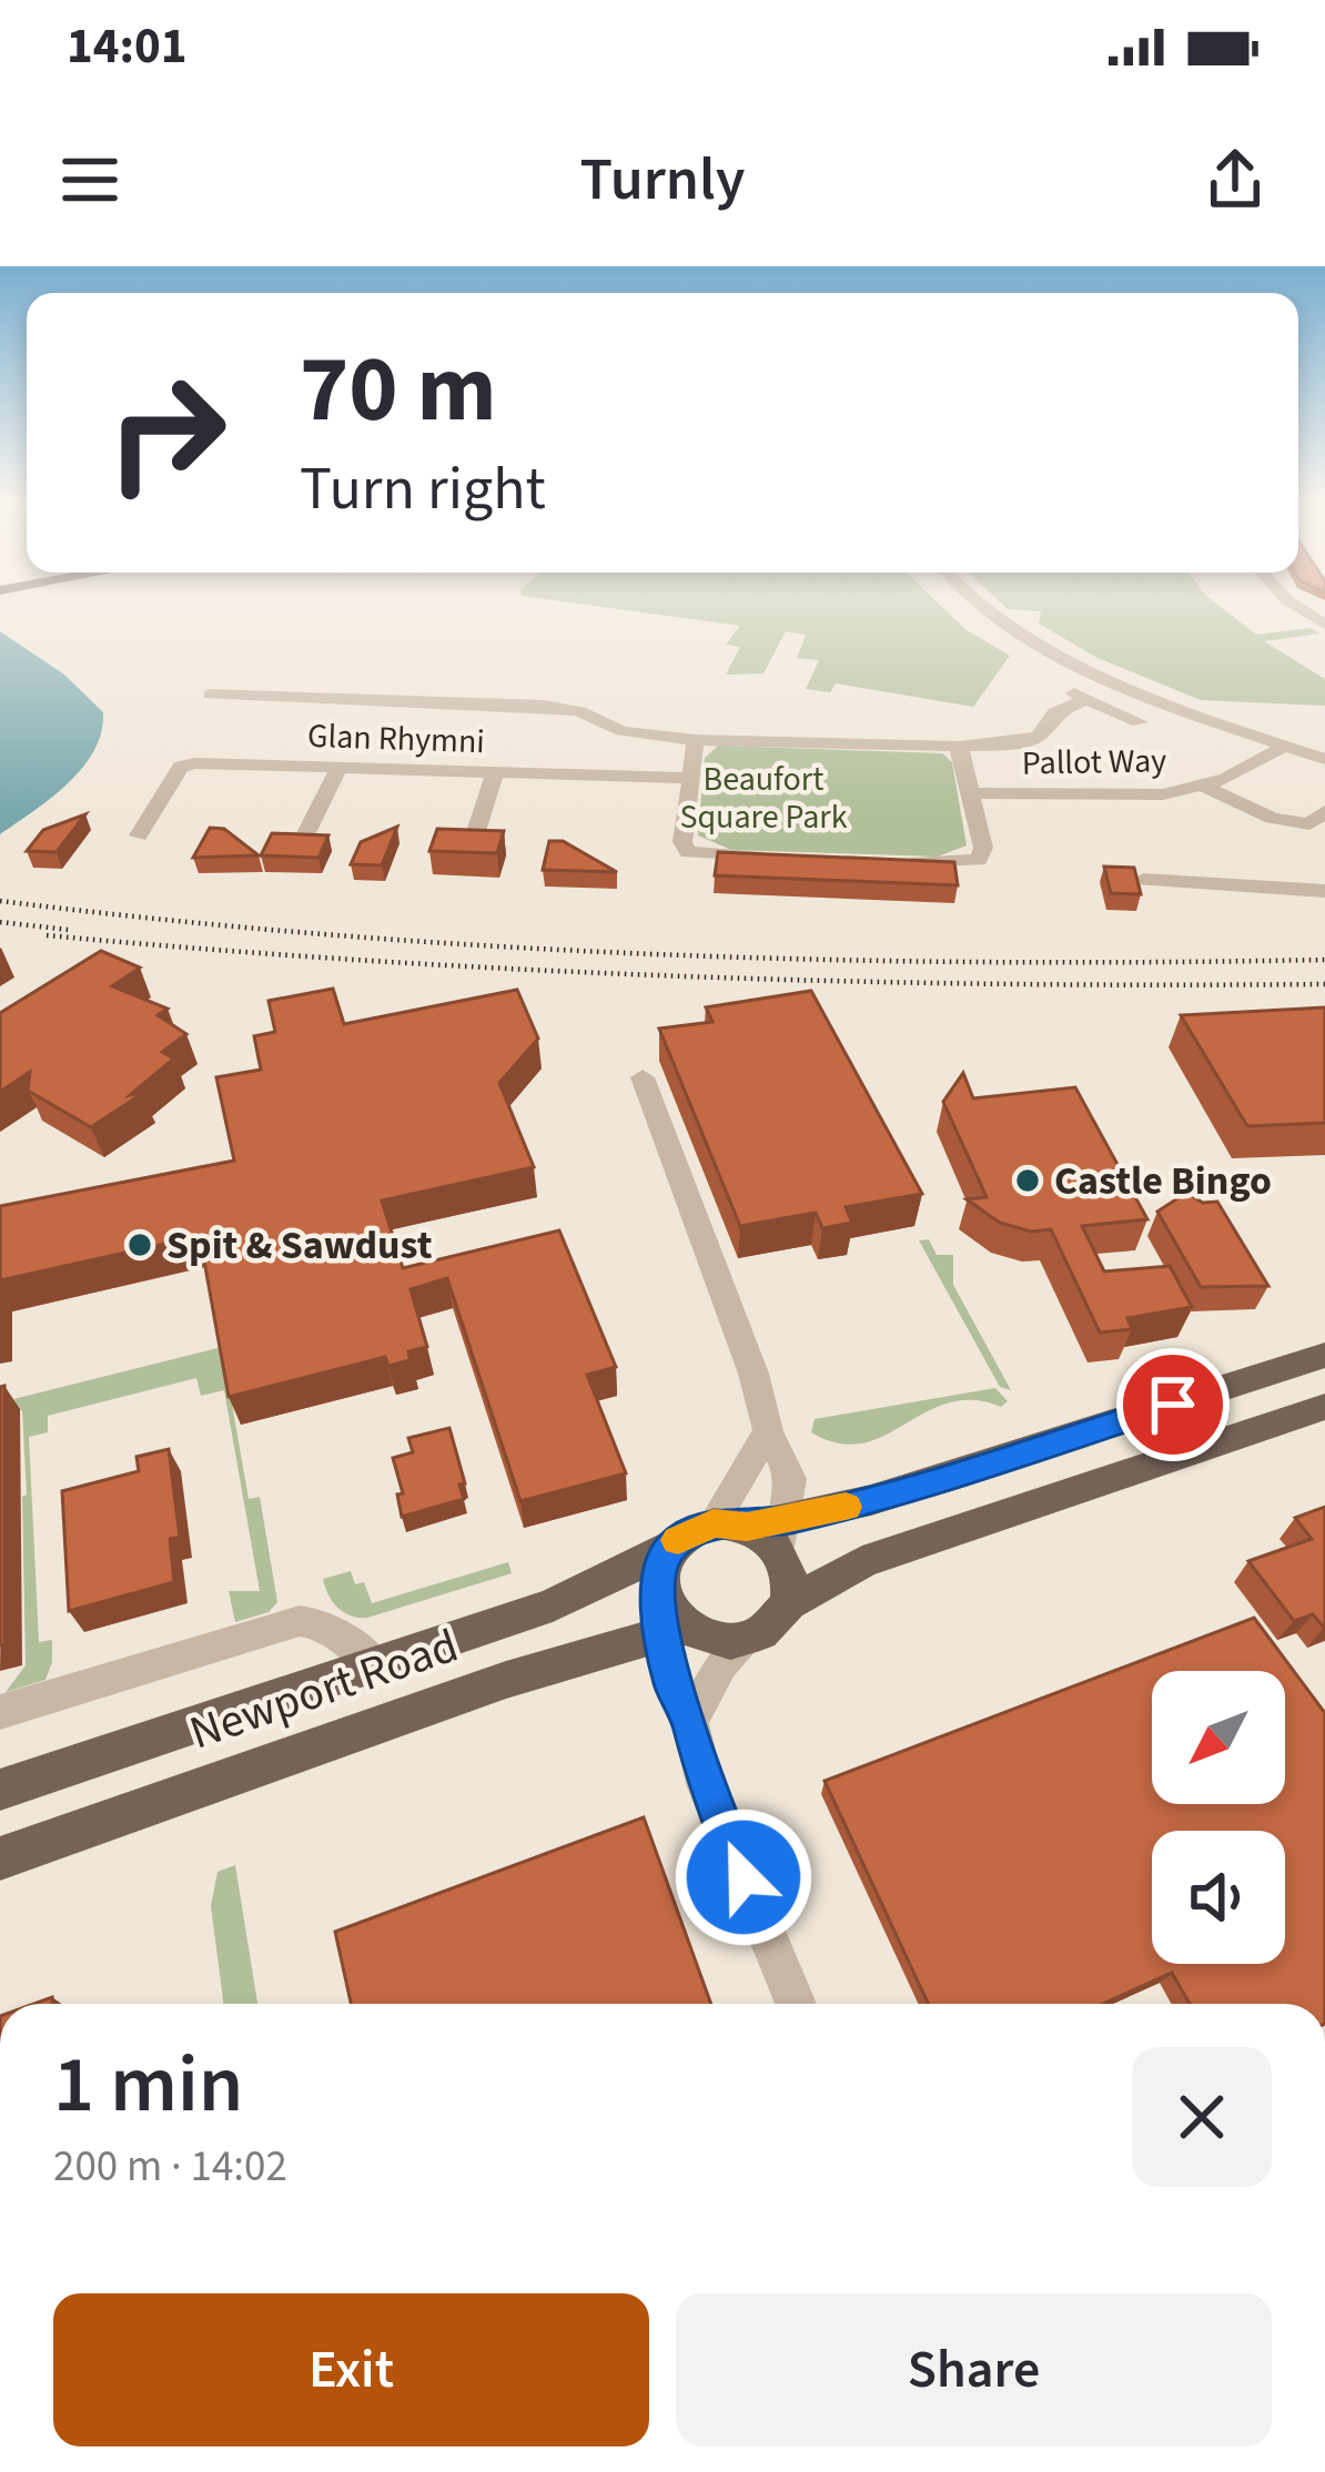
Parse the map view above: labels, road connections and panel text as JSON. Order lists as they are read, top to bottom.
{
  "streets": {
    "main road": ["Newport Road"],
    "street": ["Glan Rhymni", "Pallot Way"]
  },
  "parks": ["Beaufort Square Park"],
  "places": ["Castle Bingo", "Spit & Sawdust"],
  "north": "bottom left",
  "page": {
    "status": "14:01",
    "header": "Turnly",
    "turn": ["70 m", "Turn right"],
    "heading": ["1 min", "200 m · 14:02"],
    "buttons": ["Exit", "Share"]
  }
}
